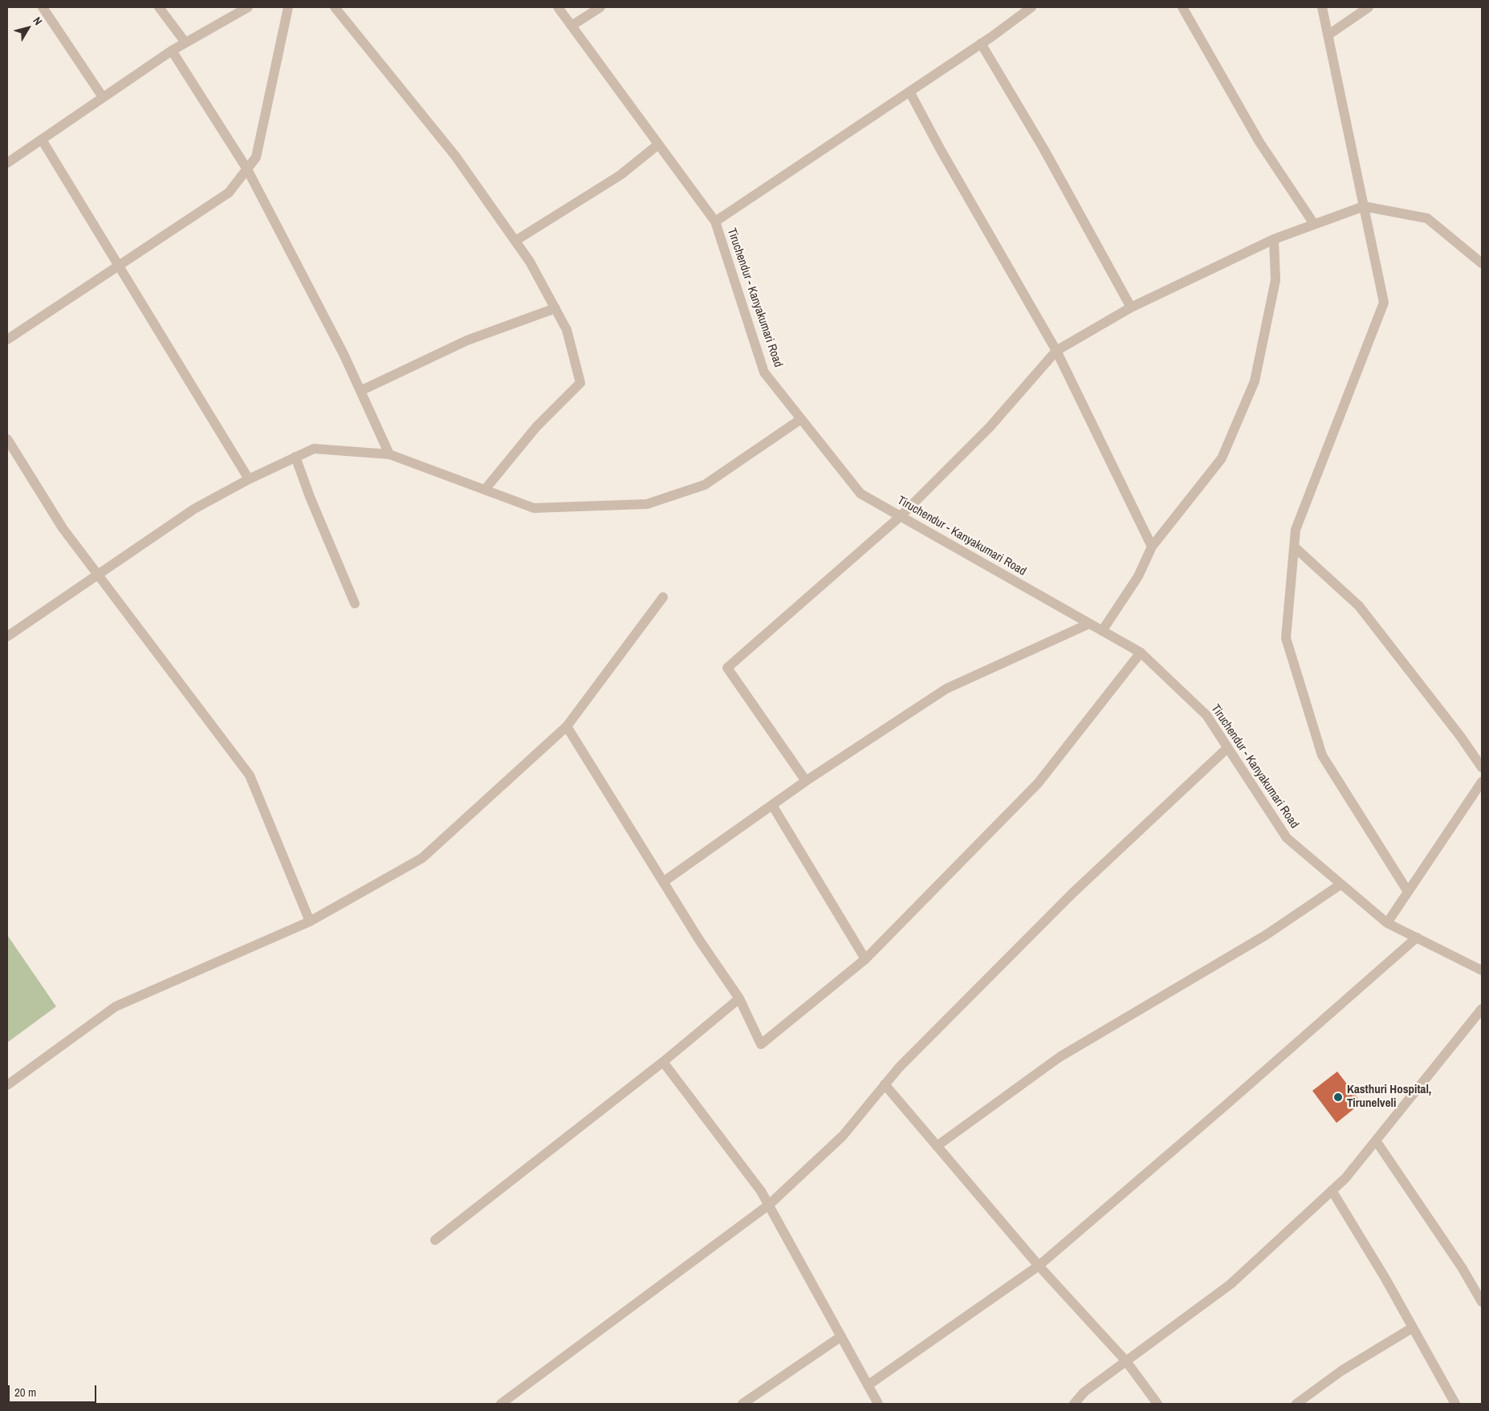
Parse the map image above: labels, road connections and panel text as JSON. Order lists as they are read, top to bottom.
{
  "streets": {
    "street": ["Tiruchendur - Kanyakumari Road"]
  },
  "places": ["Kasthuri Hospital, Tirunelveli"],
  "scale_bar": "20 m",
  "north": "top right"
}
